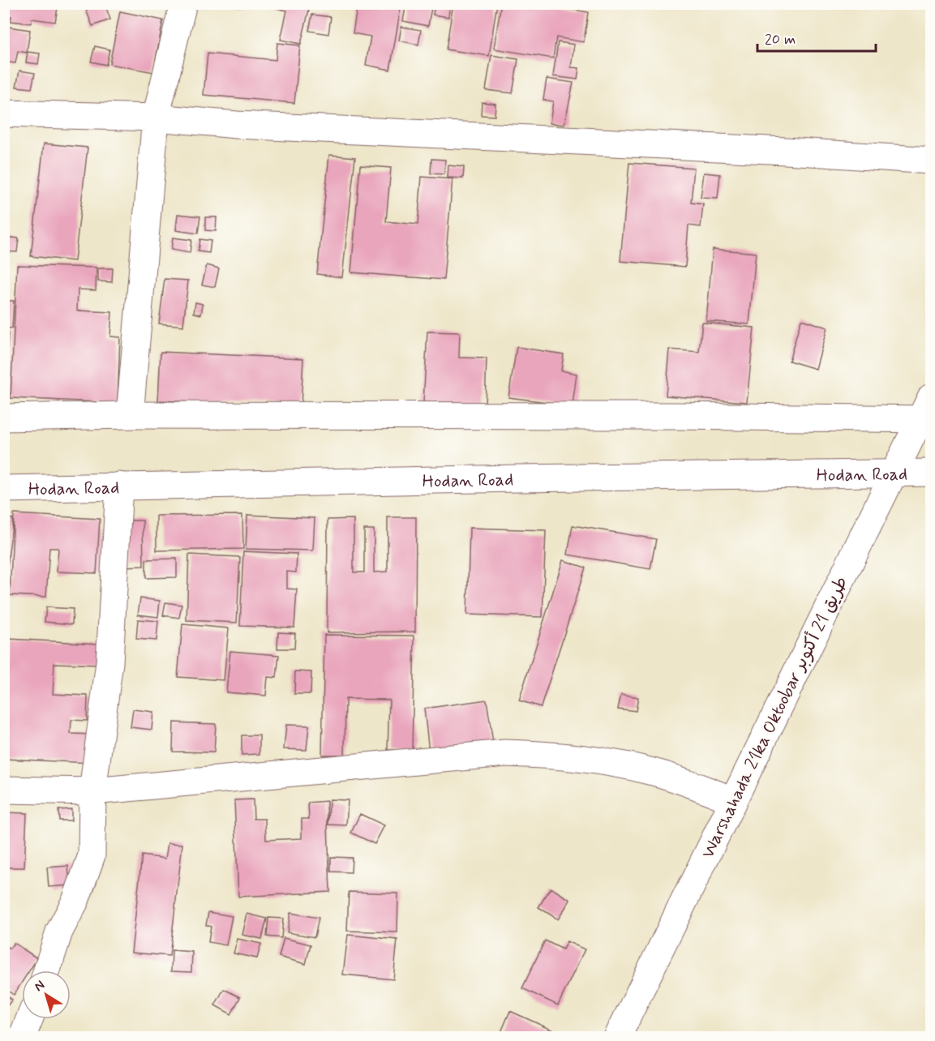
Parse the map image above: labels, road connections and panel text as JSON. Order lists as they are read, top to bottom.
{
  "streets": {
    "street": ["Hodan Road", "Warshahada 21ka Oktoobar طريق 21 أكتوبر"]
  },
  "crossings": [
    ["Hodan Road", "Warshahada 21ka Oktoobar طريق 21 أكتوبر"]
  ],
  "scale_bar": "20 m",
  "north": "top left"
}
